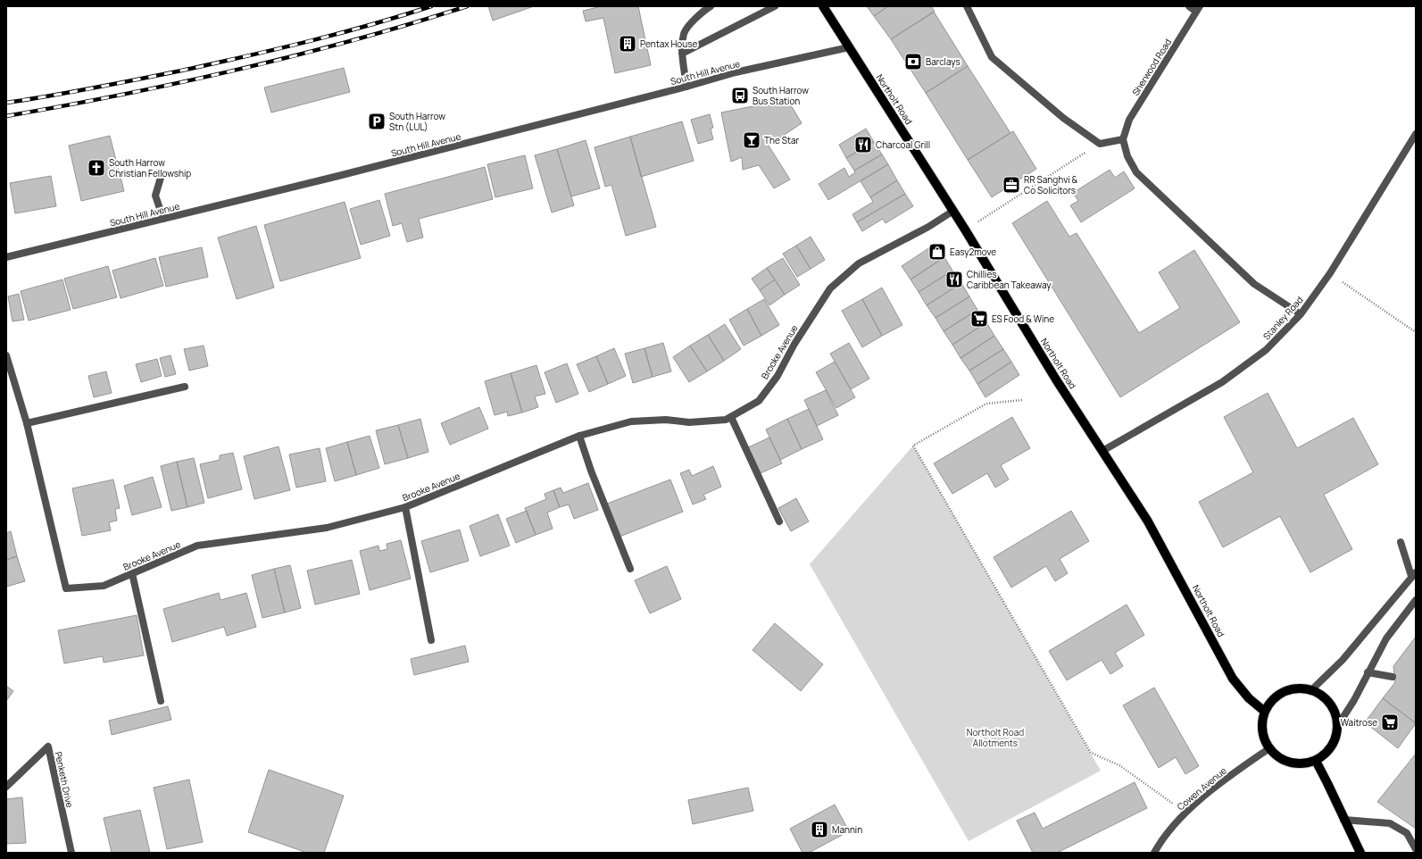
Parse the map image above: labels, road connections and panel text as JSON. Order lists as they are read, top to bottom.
{
  "streets": {
    "main road": ["Northolt Road"],
    "street": [
      "Sherwood Road",
      "South Hill Avenue",
      "Stanley Road",
      "Brooke Avenue",
      "Penketh Drive",
      "Cowen Avenue"
    ]
  },
  "crossings": [
    ["South Hill Avenue", "Northolt Road"],
    ["Northolt Road", "Stanley Road"],
    ["Northolt Road", "Brooke Avenue"],
    ["Northolt Road", "Cowen Avenue"]
  ],
  "parks": ["Northolt Road Allotments"],
  "places": {
    "building": ["Pentax House", "Mannin"],
    "bank": ["Barclays"],
    "bus stop": ["South Harrow Bus Station"],
    "parking": ["South Harrow Stn (LUL)"],
    "bar": ["The Star"],
    "restaurant": ["Charcoal Grill", "Chillies Caribbean Takeaway"],
    "church": ["South Harrow Christian Fellowship"],
    "office": ["RR Sanghvi & Co Solicitors"],
    "shop": ["Easy2move"],
    "supermarket": ["ES Food & Wine", "Waitrose"]
  }
}
